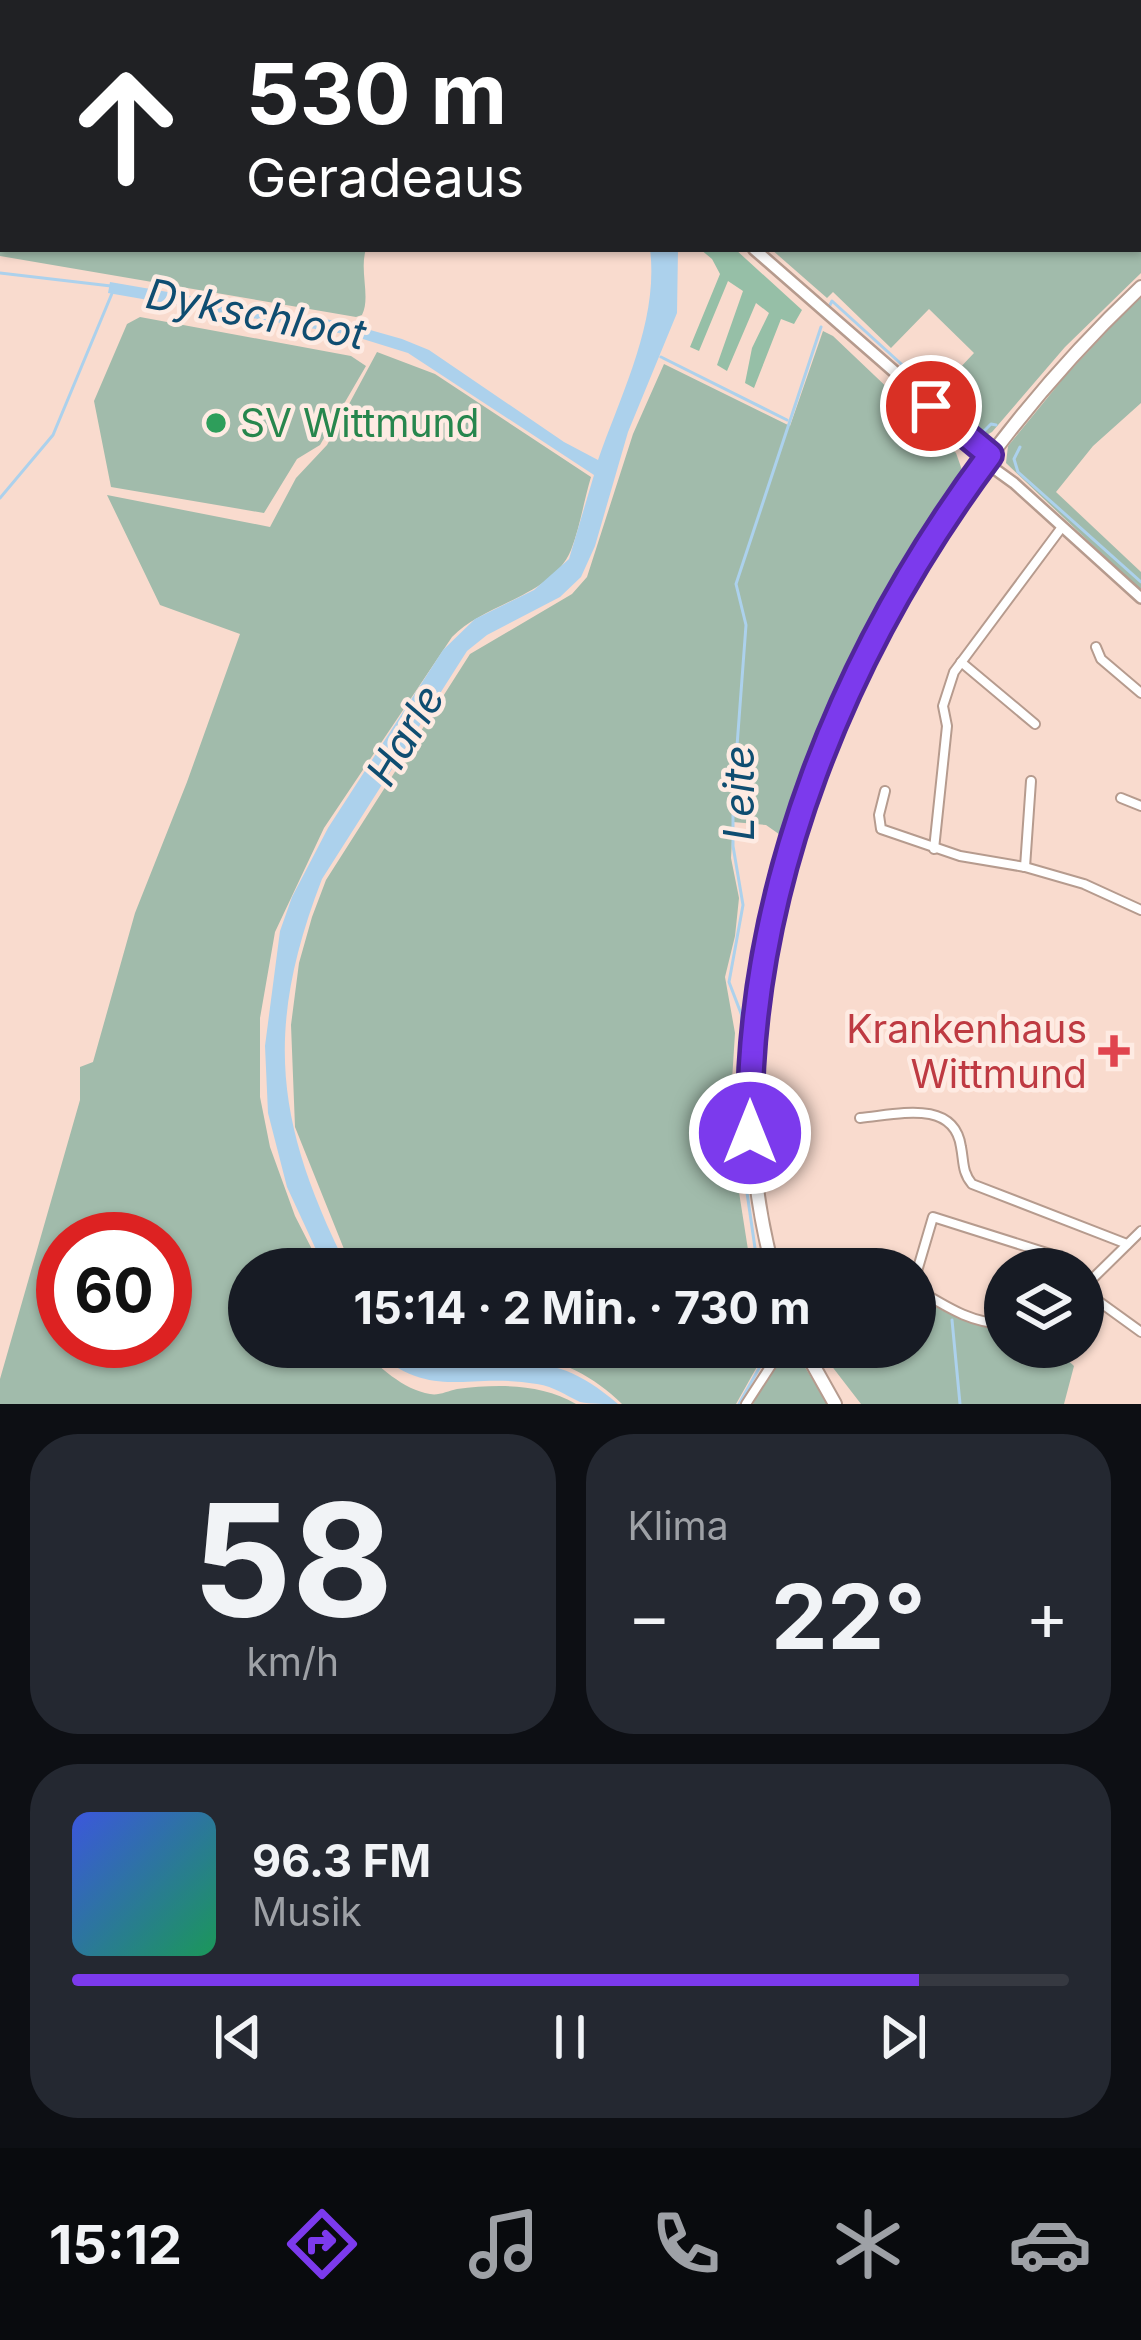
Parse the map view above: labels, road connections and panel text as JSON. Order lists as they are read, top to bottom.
{
  "water": ["Dykschloot", "Harle", "Leite"],
  "places": {
    "other": ["SV Wittmund"],
    "health": ["Krankenhaus Wittmund"]
  },
  "page": {
    "turn": ["530 m", "Geradeaus"],
    "limit": "60",
    "trip": "15:14 · 2 Min. · 730 m",
    "tile": [
      ["58", "km/h"],
      "Klima"
    ],
    "heat": ["−", "22°", "+"],
    "song": ["96.3 FM", "Musik"],
    "tabs": "15:12"
  }
}
